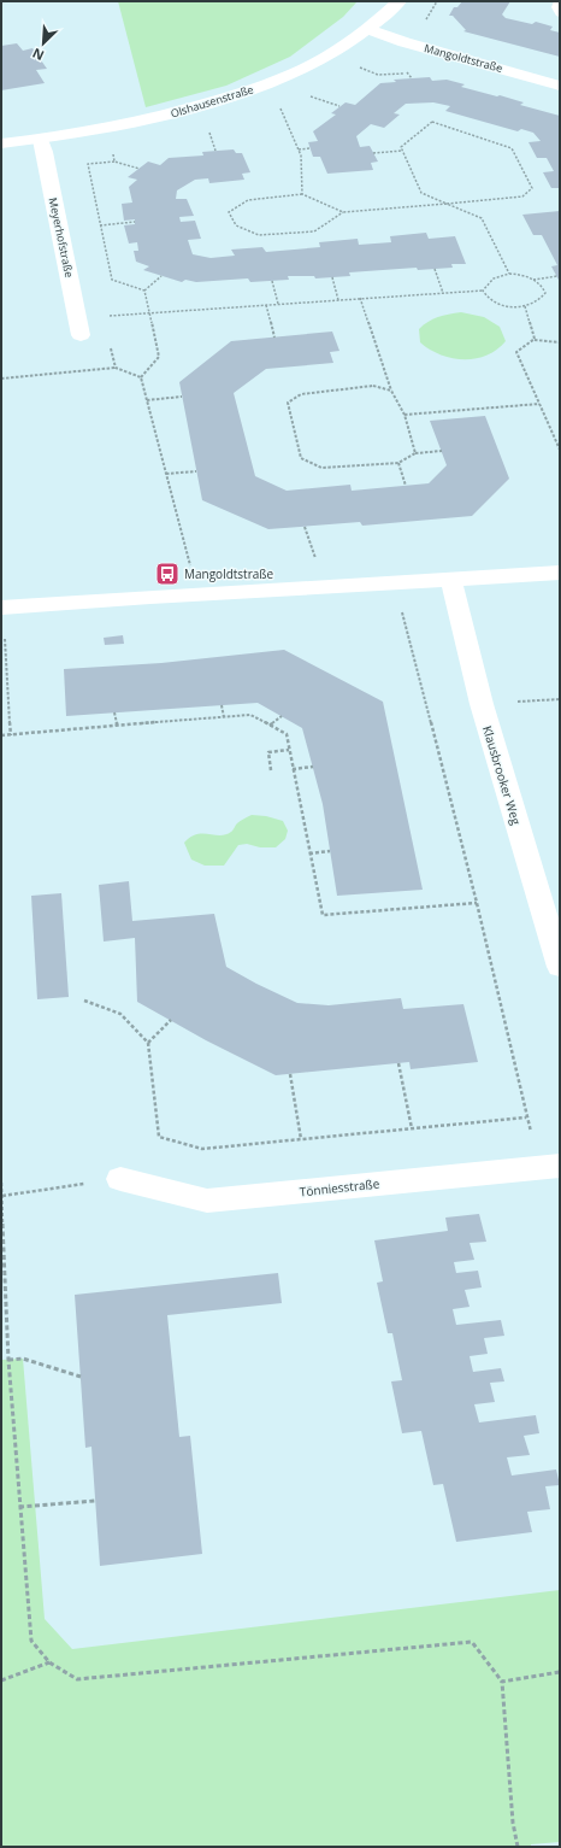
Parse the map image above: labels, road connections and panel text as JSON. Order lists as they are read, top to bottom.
{
  "streets": {
    "street": [
      "Mangoldtstraße",
      "Olshausenstraße",
      "Meyerhofstraße",
      "Klausbrooker Weg",
      "Tönniesstraße"
    ]
  },
  "crossings": [
    ["Mangoldtstraße", "Olshausenstraße"],
    ["Olshausenstraße", "Meyerhofstraße"]
  ],
  "places": {
    "bus stop": ["Mangoldtstraße"]
  },
  "north": "bottom left"
}
